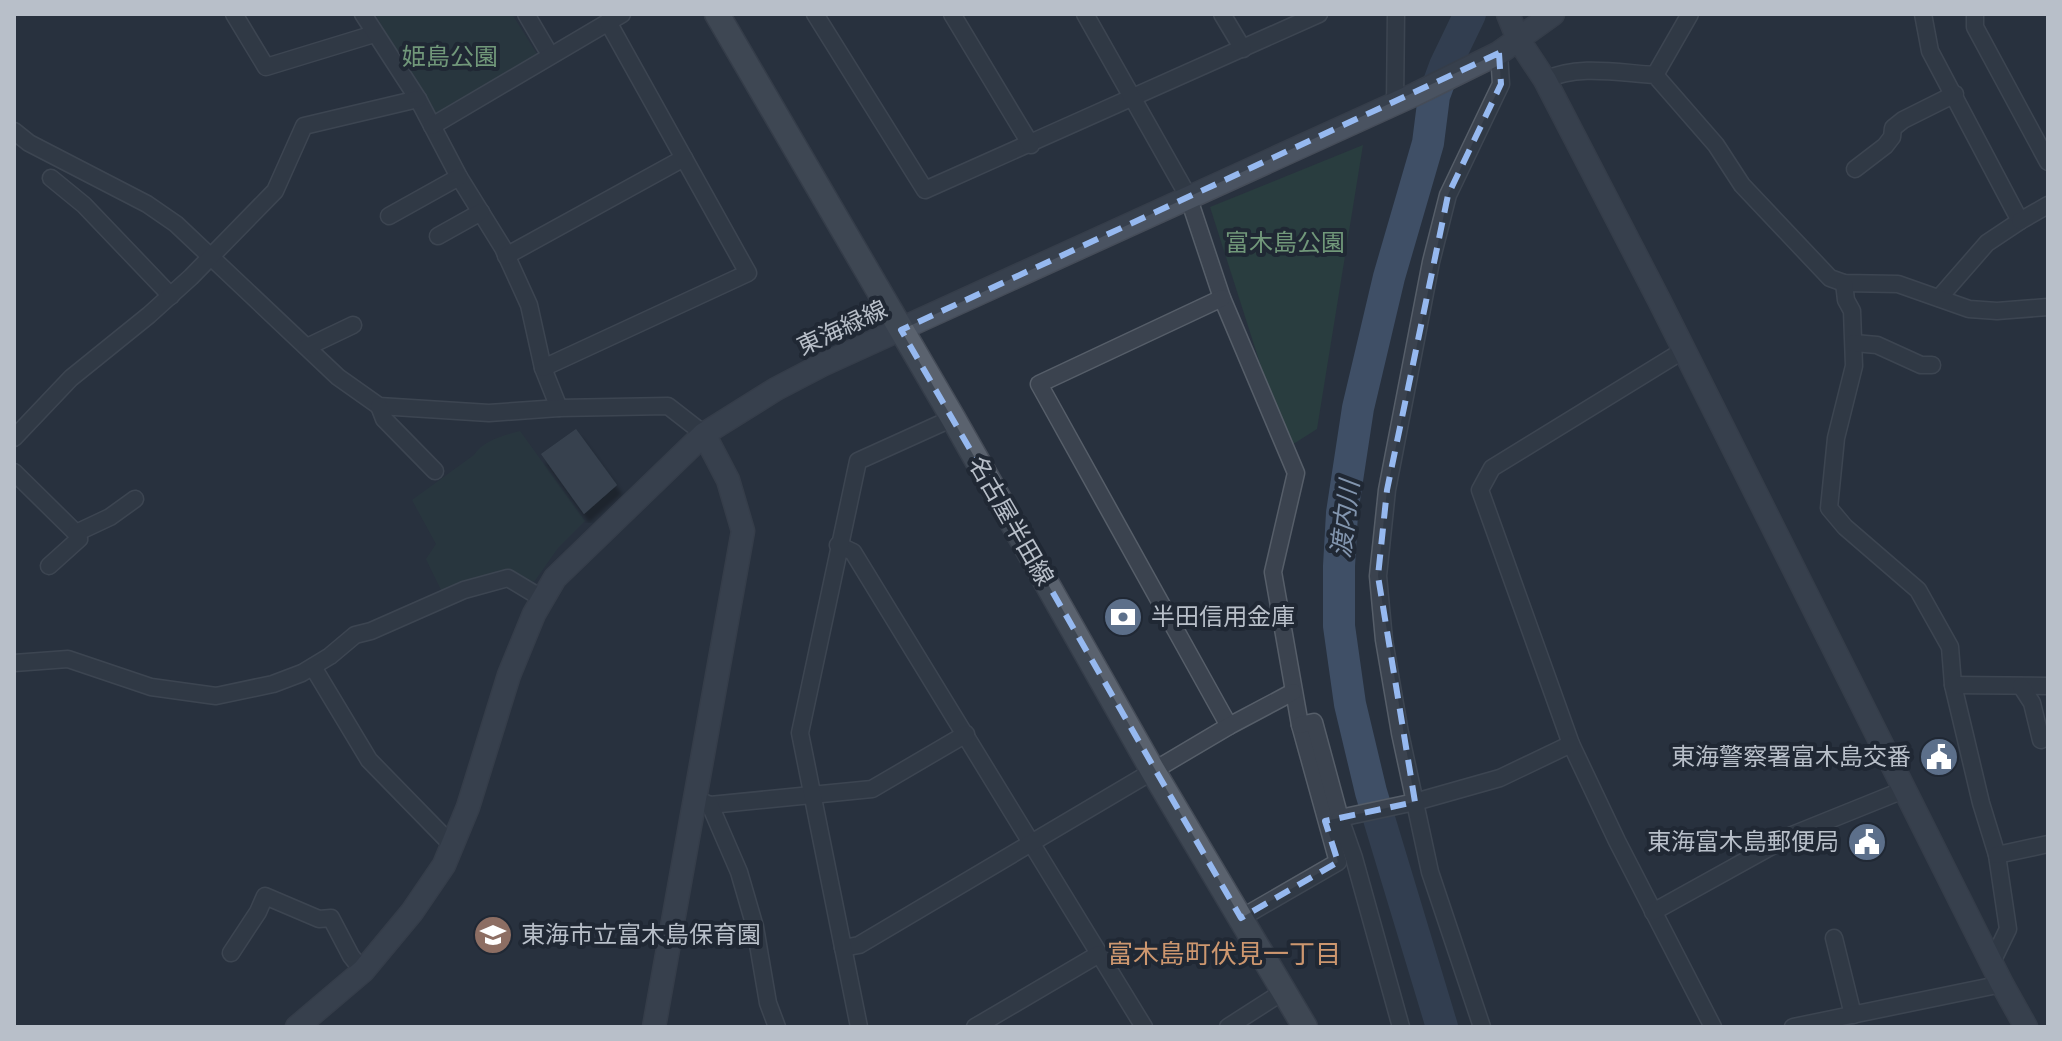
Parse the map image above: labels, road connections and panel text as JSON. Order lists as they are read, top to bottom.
{
  "streets": {
    "main road": ["名古屋半田線"],
    "street": ["東海緑線"]
  },
  "crossings": [
    ["東海緑線", "名古屋半田線"]
  ],
  "districts": ["富木島町伏見一丁目"],
  "water": ["渡内川"],
  "parks": ["姫島公園", "富木島公園"],
  "places": {
    "bank": ["半田信用金庫"],
    "public building": ["東海警察署富木島交番", "東海富木島郵便局"],
    "school or university": ["東海市立富木島保育園"]
  }
}
